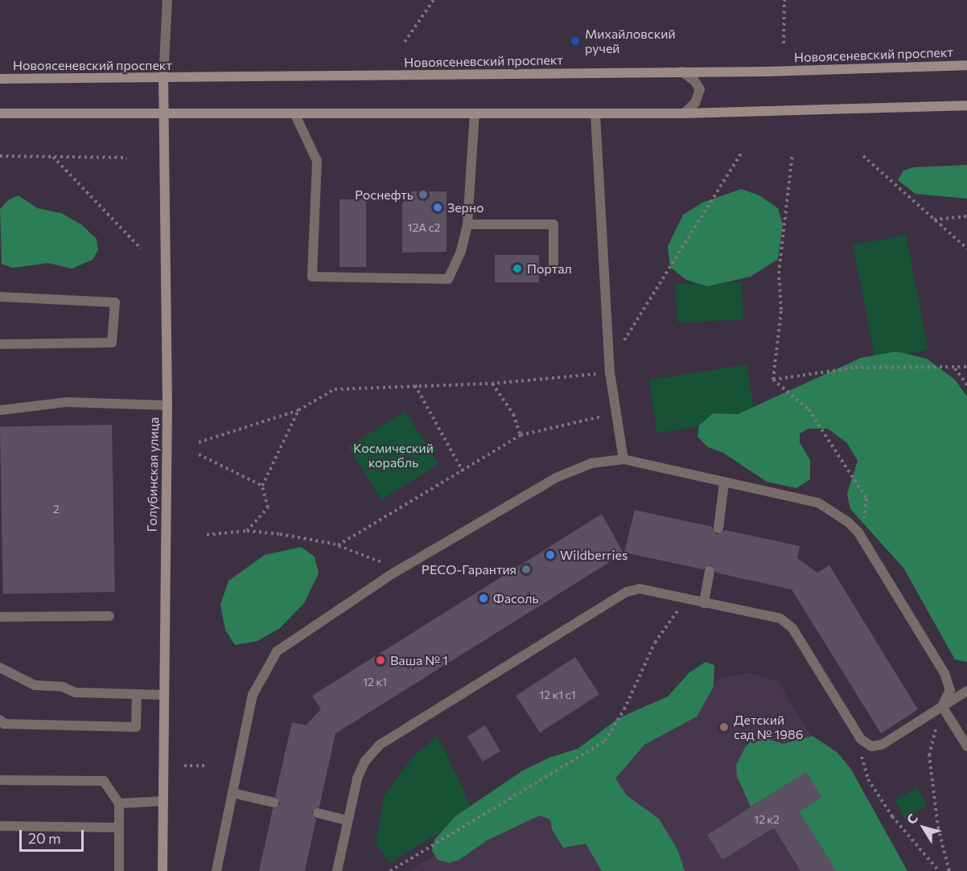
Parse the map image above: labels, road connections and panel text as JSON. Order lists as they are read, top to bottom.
{
  "streets": {
    "main road": ["Новоясеневский проспект", "Голубинская улица"]
  },
  "crossings": [
    ["Новоясеневский проспект", "Голубинская улица"]
  ],
  "parks": ["Космический корабль"],
  "places": [
    "Михайловский ручей",
    "Роснефть",
    "Зерно",
    "Портал",
    "Wildberries",
    "РЕСО-Гарантия",
    "Фасоль",
    "Ваша № 1",
    "Детский сад № 1986"
  ],
  "house_numbers": [
    "12А с2",
    "2",
    "12 к1",
    "12 к1 с1",
    "12 к2"
  ],
  "scale_bar": "20 m",
  "north": "top left"
}
